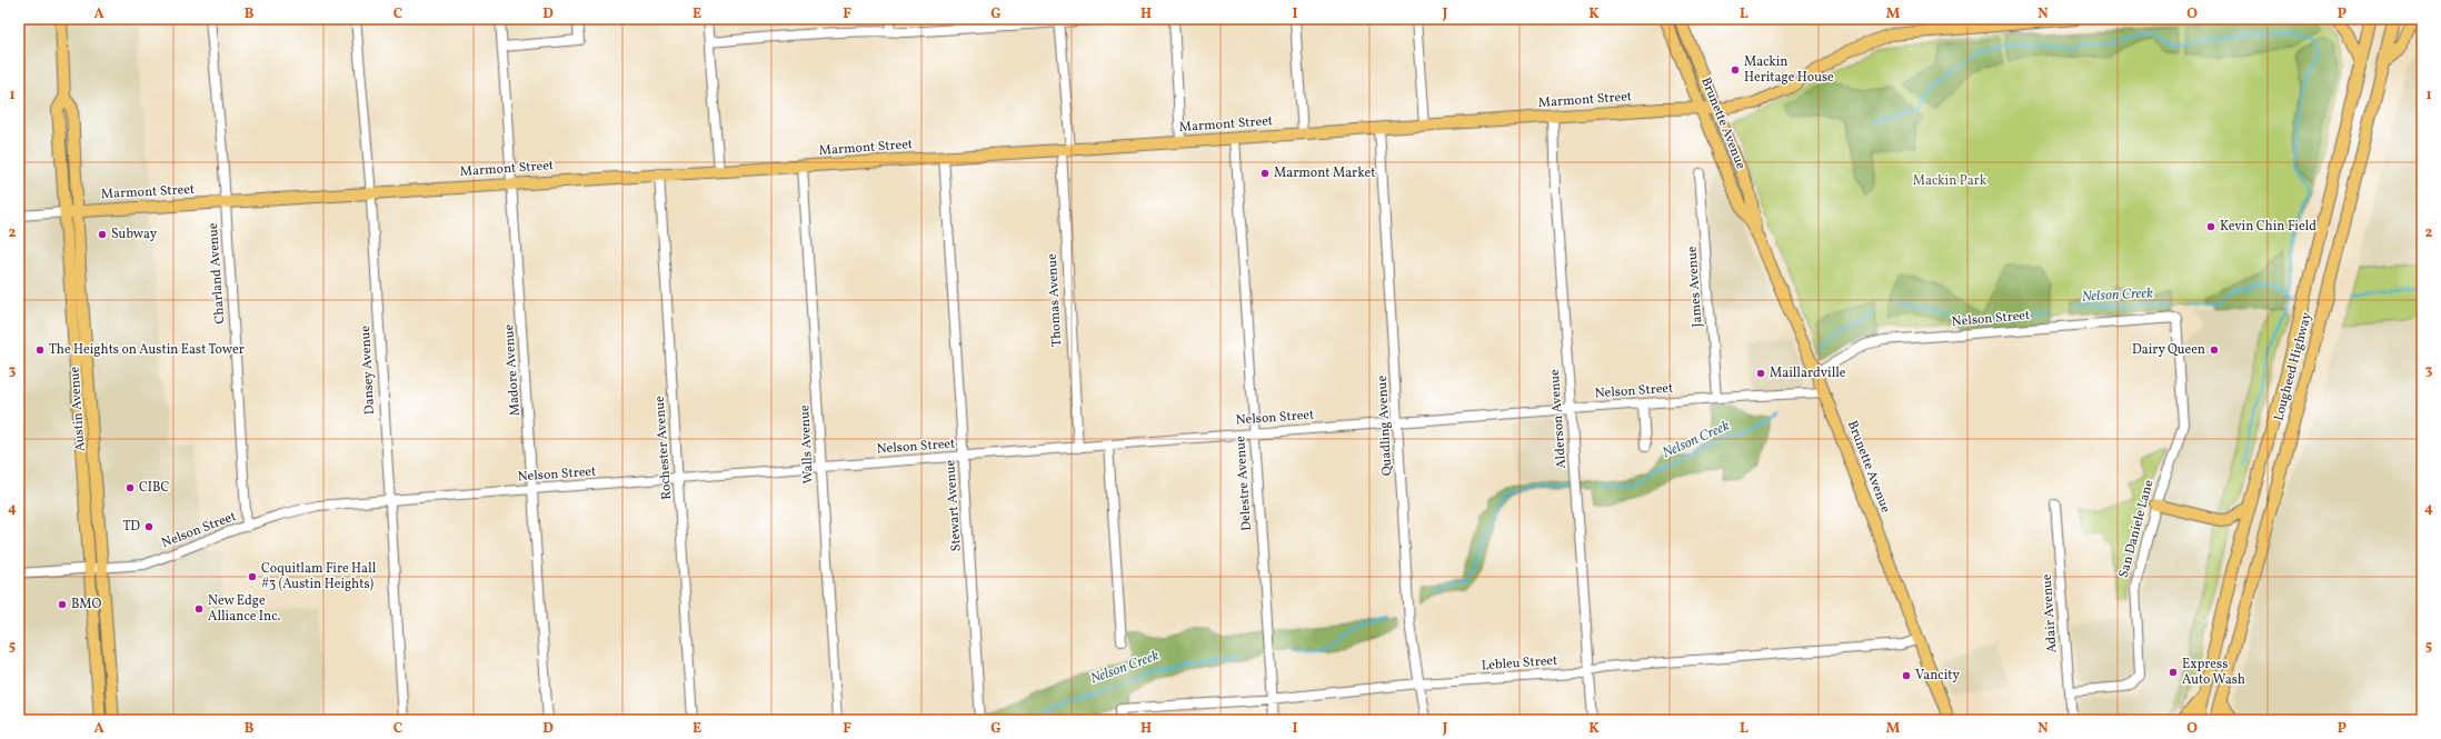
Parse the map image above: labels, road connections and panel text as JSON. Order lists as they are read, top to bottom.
{
  "streets": {
    "main road": [
      "Marmont Street",
      "Brunette Avenue",
      "Lougheed Highway",
      "Austin Avenue"
    ],
    "street": [
      "Charland Avenue",
      "James Avenue",
      "Thomas Avenue",
      "Nelson Street",
      "Dansey Avenue",
      "Madore Avenue",
      "Alderson Avenue",
      "Quadling Avenue",
      "Walls Avenue",
      "Rochester Avenue",
      "Delestre Avenue",
      "Stewart Avenue",
      "San Daniele Lane",
      "Adair Avenue",
      "Lebleu Street"
    ]
  },
  "crossings": [
    ["Marmont Street", "Brunette Avenue"],
    ["Marmont Street", "Charland Avenue"],
    ["Marmont Street", "Thomas Avenue"],
    ["Marmont Street", "Dansey Avenue"],
    ["Marmont Street", "Madore Avenue"],
    ["Marmont Street", "Austin Avenue"],
    ["Marmont Street", "Alderson Avenue"],
    ["Marmont Street", "Quadling Avenue"],
    ["Marmont Street", "Walls Avenue"],
    ["Marmont Street", "Rochester Avenue"],
    ["Marmont Street", "Delestre Avenue"],
    ["Marmont Street", "Stewart Avenue"],
    ["Brunette Avenue", "Nelson Street"],
    ["Brunette Avenue", "Lebleu Street"],
    ["Charland Avenue", "Nelson Street"],
    ["James Avenue", "Nelson Street"],
    ["Thomas Avenue", "Nelson Street"],
    ["Nelson Street", "Dansey Avenue"],
    ["Nelson Street", "Madore Avenue"],
    ["Nelson Street", "Austin Avenue"],
    ["Nelson Street", "Alderson Avenue"],
    ["Nelson Street", "Quadling Avenue"],
    ["Nelson Street", "Walls Avenue"],
    ["Nelson Street", "Rochester Avenue"],
    ["Nelson Street", "Delestre Avenue"],
    ["Nelson Street", "Stewart Avenue"],
    ["Nelson Street", "San Daniele Lane"],
    ["Alderson Avenue", "Lebleu Street"],
    ["Quadling Avenue", "Lebleu Street"],
    ["Delestre Avenue", "Lebleu Street"],
    ["San Daniele Lane", "Adair Avenue"]
  ],
  "water": ["Nelson Creek"],
  "parks": ["Mackin Park"],
  "places": [
    "Mackin Heritage House",
    "Marmont Market",
    "Kevin Chin Field",
    "Subway",
    "The Heights on Austin East Tower",
    "Dairy Queen",
    "Maillardville",
    "CIBC",
    "TD",
    "Coquitlam Fire Hall #3 (Austin Heights)",
    "BMO",
    "New Edge Alliance Inc.",
    "Express Auto Wash",
    "Vancity"
  ],
  "grid": {
    "columns": [
      "A",
      "B",
      "C",
      "D",
      "E",
      "F",
      "G",
      "H",
      "I",
      "J",
      "K",
      "L",
      "M",
      "N",
      "O",
      "P"
    ],
    "rows": [
      "1",
      "2",
      "3",
      "4",
      "5"
    ]
  }
}
